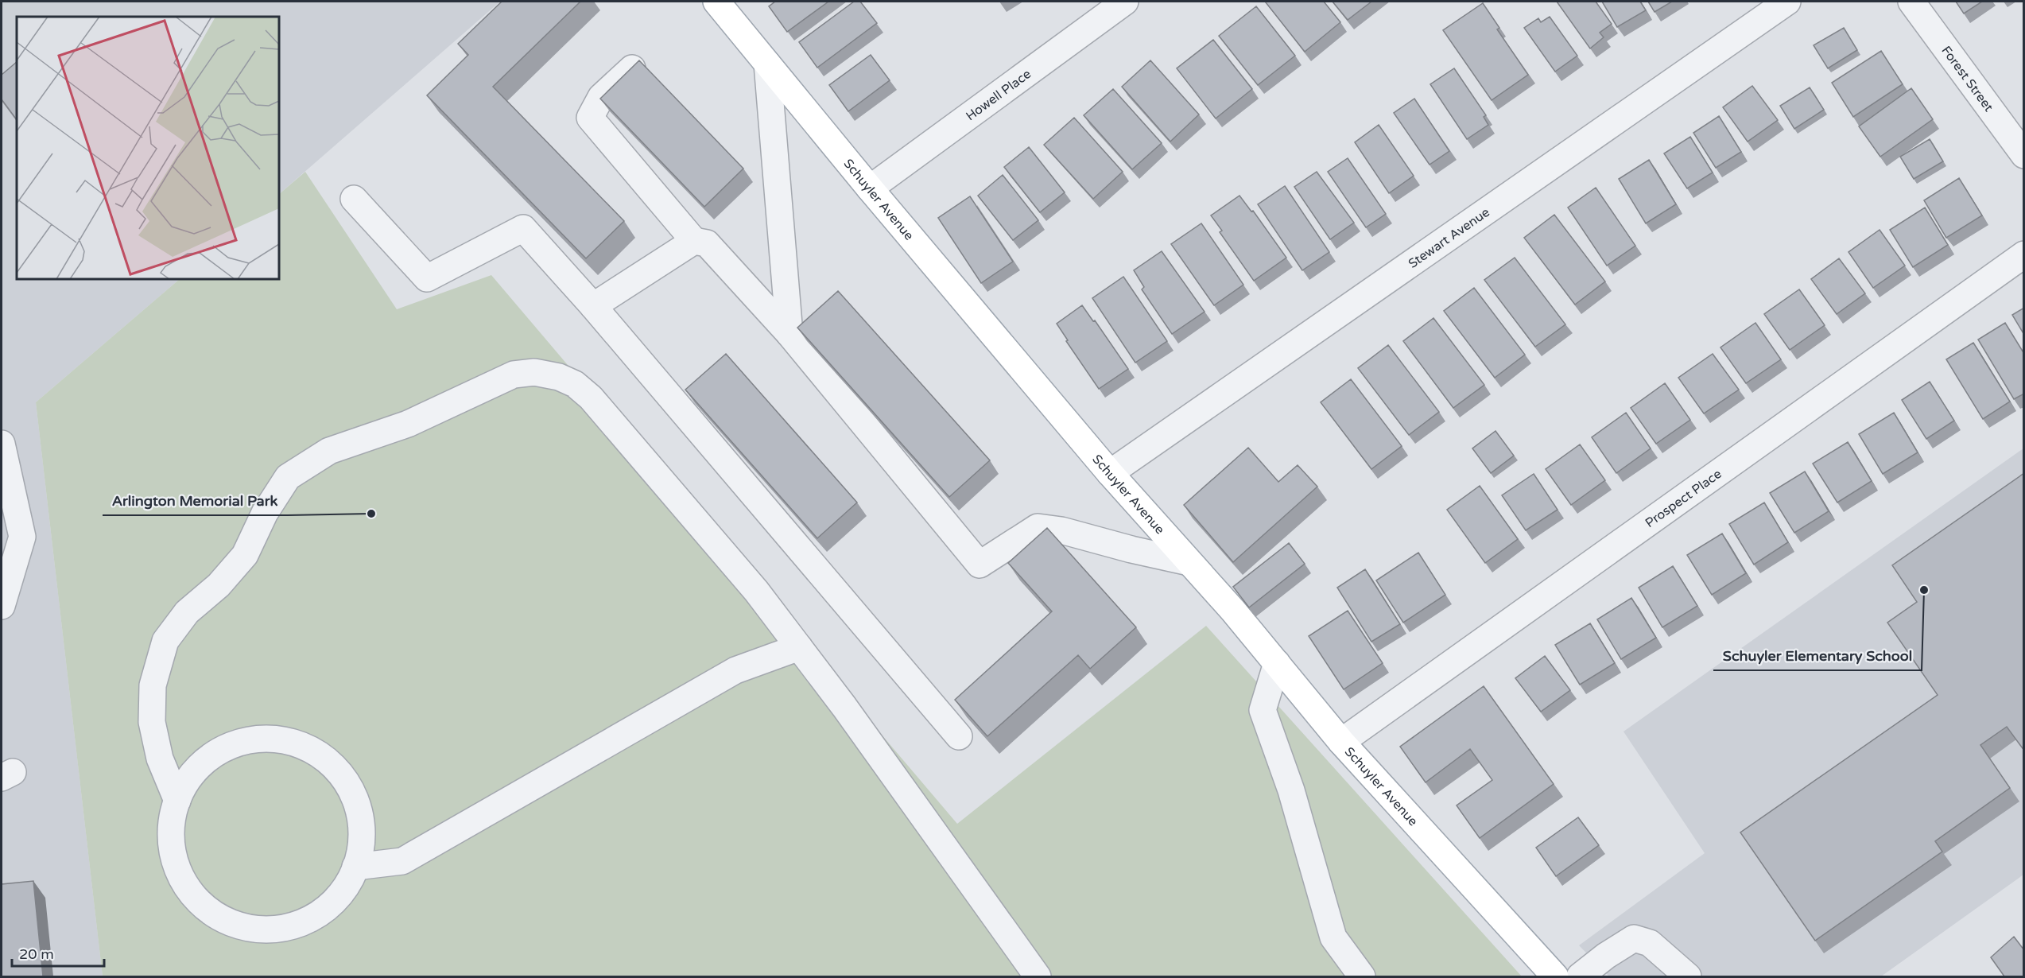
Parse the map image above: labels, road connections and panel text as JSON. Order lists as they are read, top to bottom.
{
  "streets": {
    "main road": ["Schuyler Avenue"],
    "street": [
      "Forest Street",
      "Howell Place",
      "Stewart Avenue",
      "Prospect Place"
    ]
  },
  "crossings": [
    ["Howell Place", "Schuyler Avenue"],
    ["Schuyler Avenue", "Stewart Avenue"],
    ["Schuyler Avenue", "Prospect Place"]
  ],
  "places": ["Arlington Memorial Park", "Schuyler Elementary School"],
  "scale_bar": "20 m"
}
